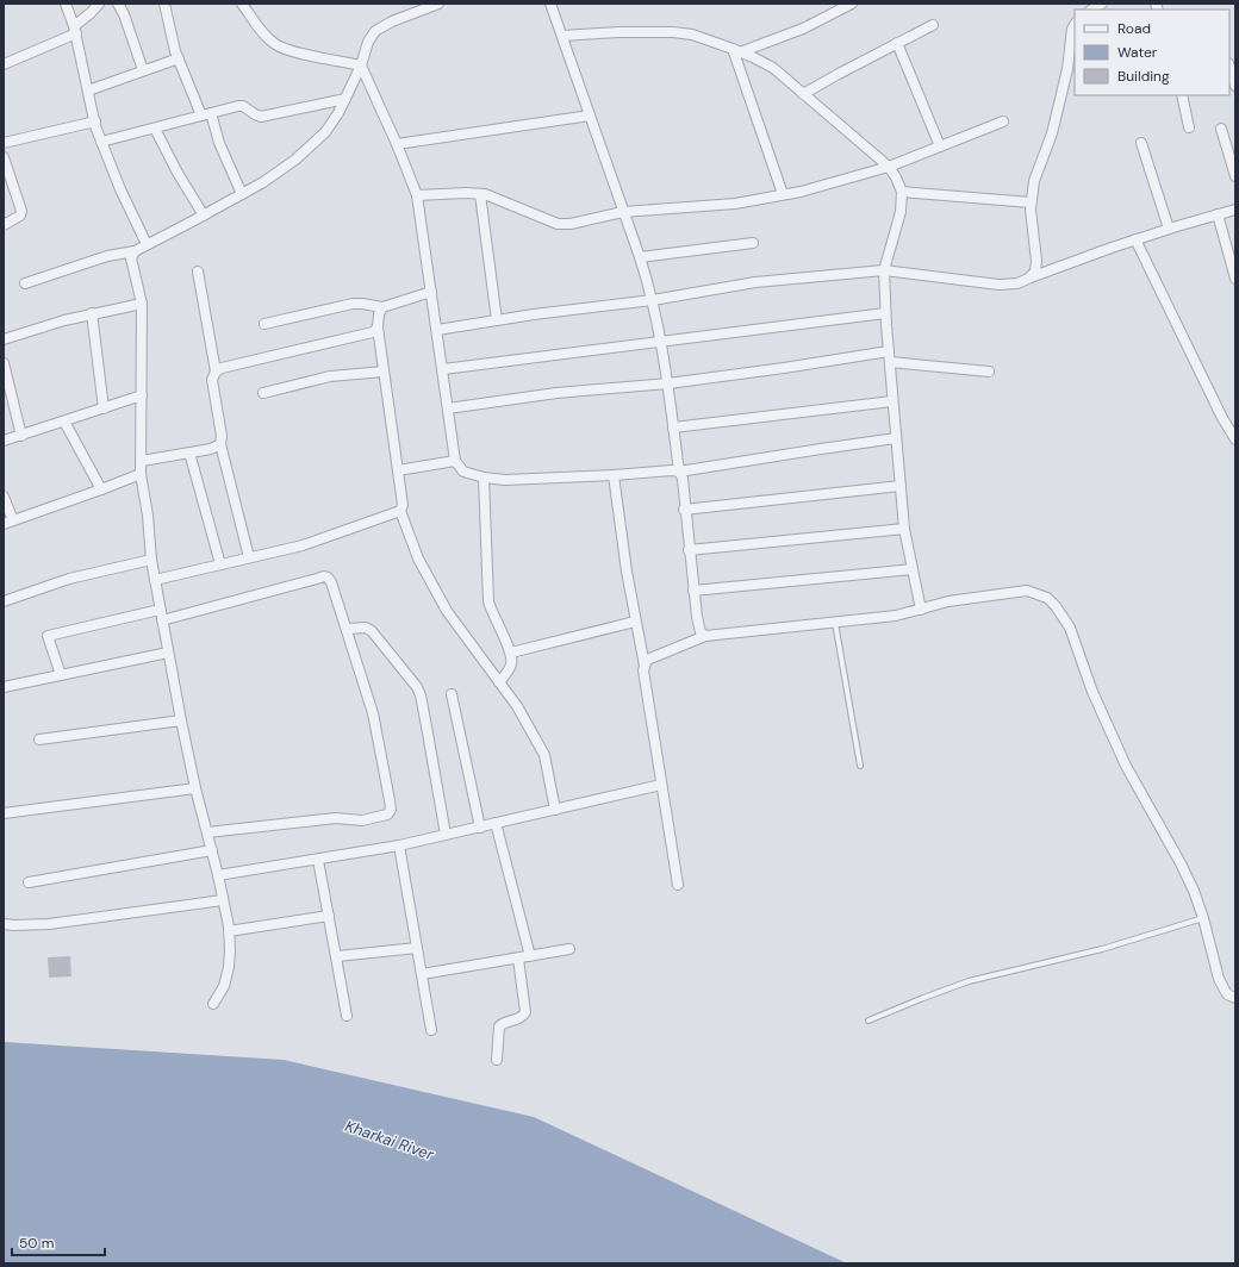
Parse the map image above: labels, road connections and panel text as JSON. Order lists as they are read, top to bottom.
{
  "water": ["Kharkai River"],
  "legend": ["Road", "Water", "Building"],
  "scale_bar": "50 m"
}
